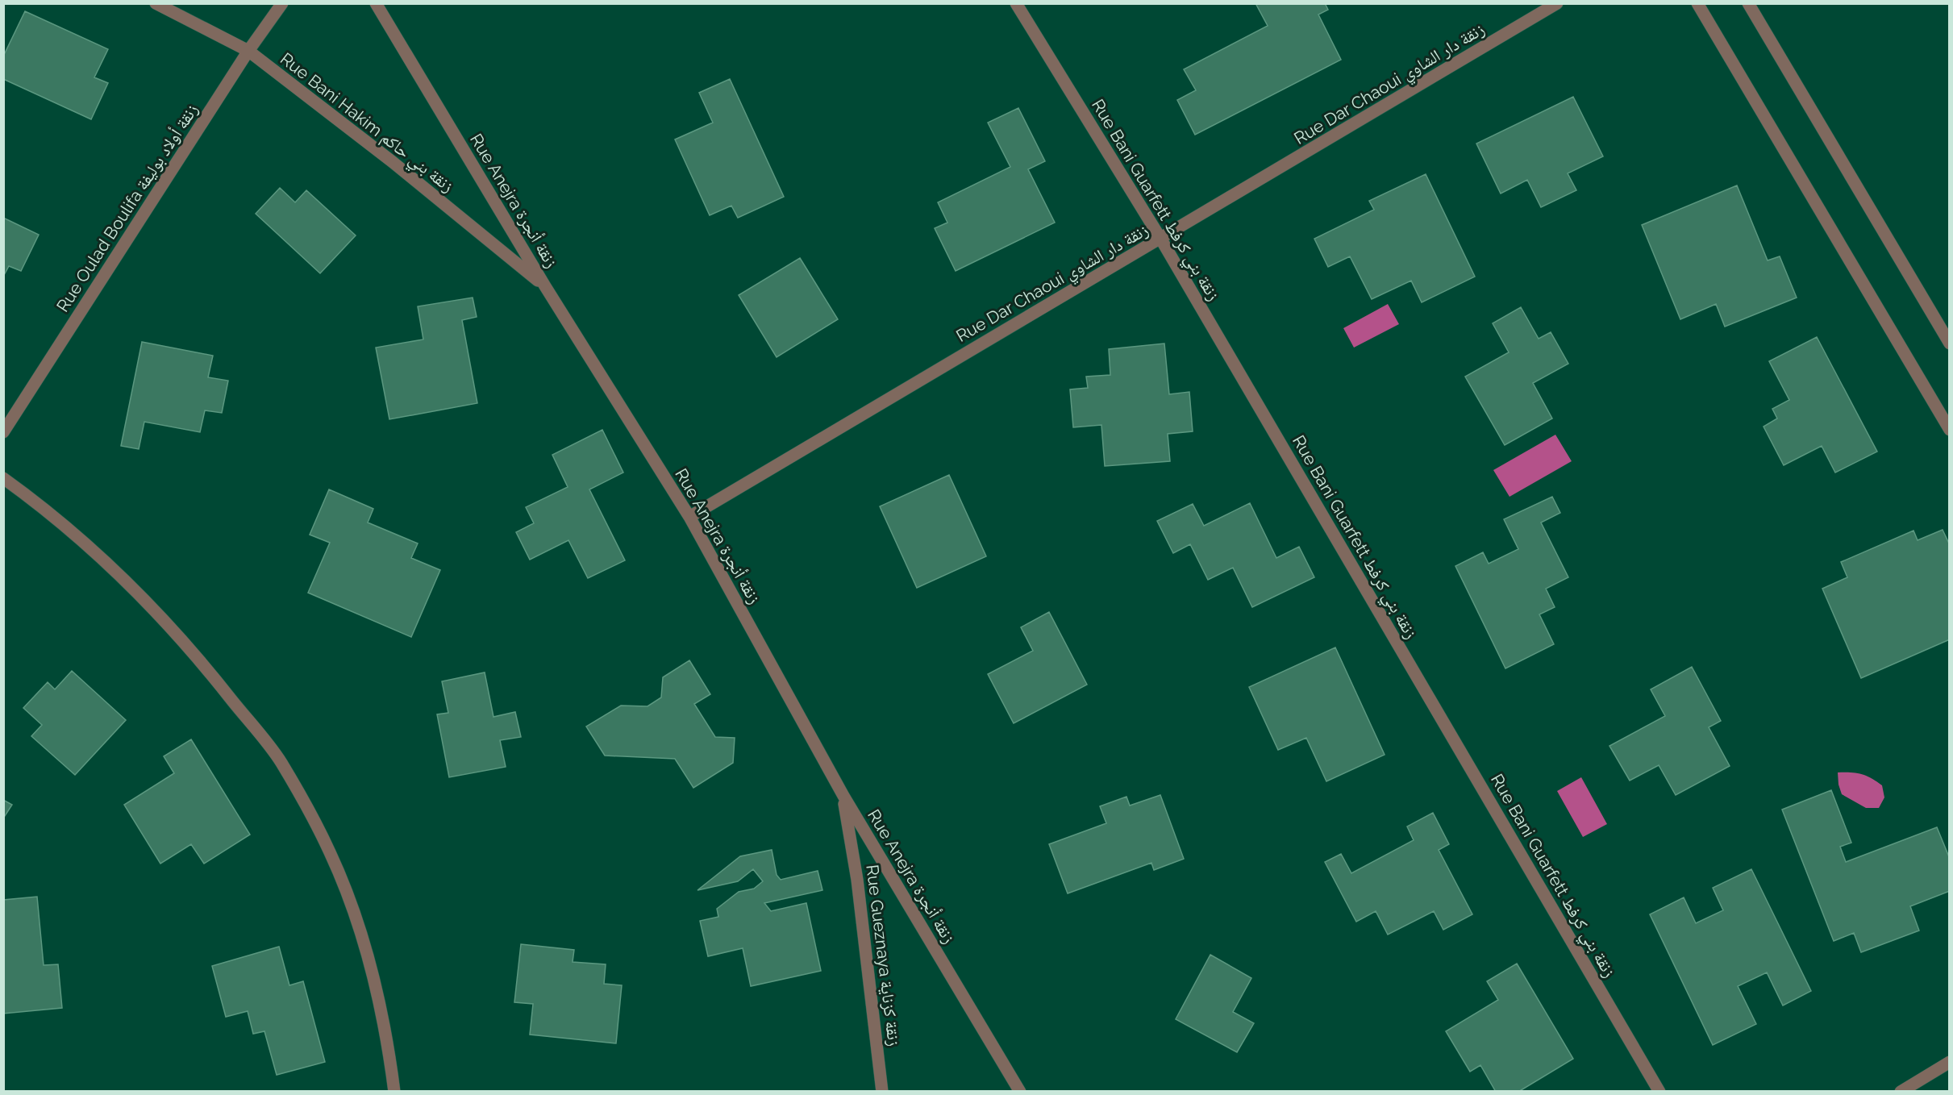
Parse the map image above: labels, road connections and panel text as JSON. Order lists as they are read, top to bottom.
{
  "streets": {
    "street": [
      "Rue Dar Chaoui زنقة دار الشاوي",
      "Rue Bani Hakim زنقة بني حاكم",
      "Rue Bani Guarfett زنقة بني كرفط",
      "Rue Anejra زنقة أنجرة",
      "Rue Oulad Boulifa زنقة أولاد بوليفة",
      "Rue Gueznaya زنقة كزناية"
    ]
  },
  "crossings": [
    ["Rue Dar Chaoui زنقة دار الشاوي", "Rue Bani Guarfett زنقة بني كرفط"],
    ["Rue Dar Chaoui زنقة دار الشاوي", "Rue Anejra زنقة أنجرة"],
    ["Rue Bani Hakim زنقة بني حاكم", "Rue Anejra زنقة أنجرة"],
    ["Rue Bani Hakim زنقة بني حاكم", "Rue Oulad Boulifa زنقة أولاد بوليفة"],
    ["Rue Anejra زنقة أنجرة", "Rue Gueznaya زنقة كزناية"]
  ]
}
